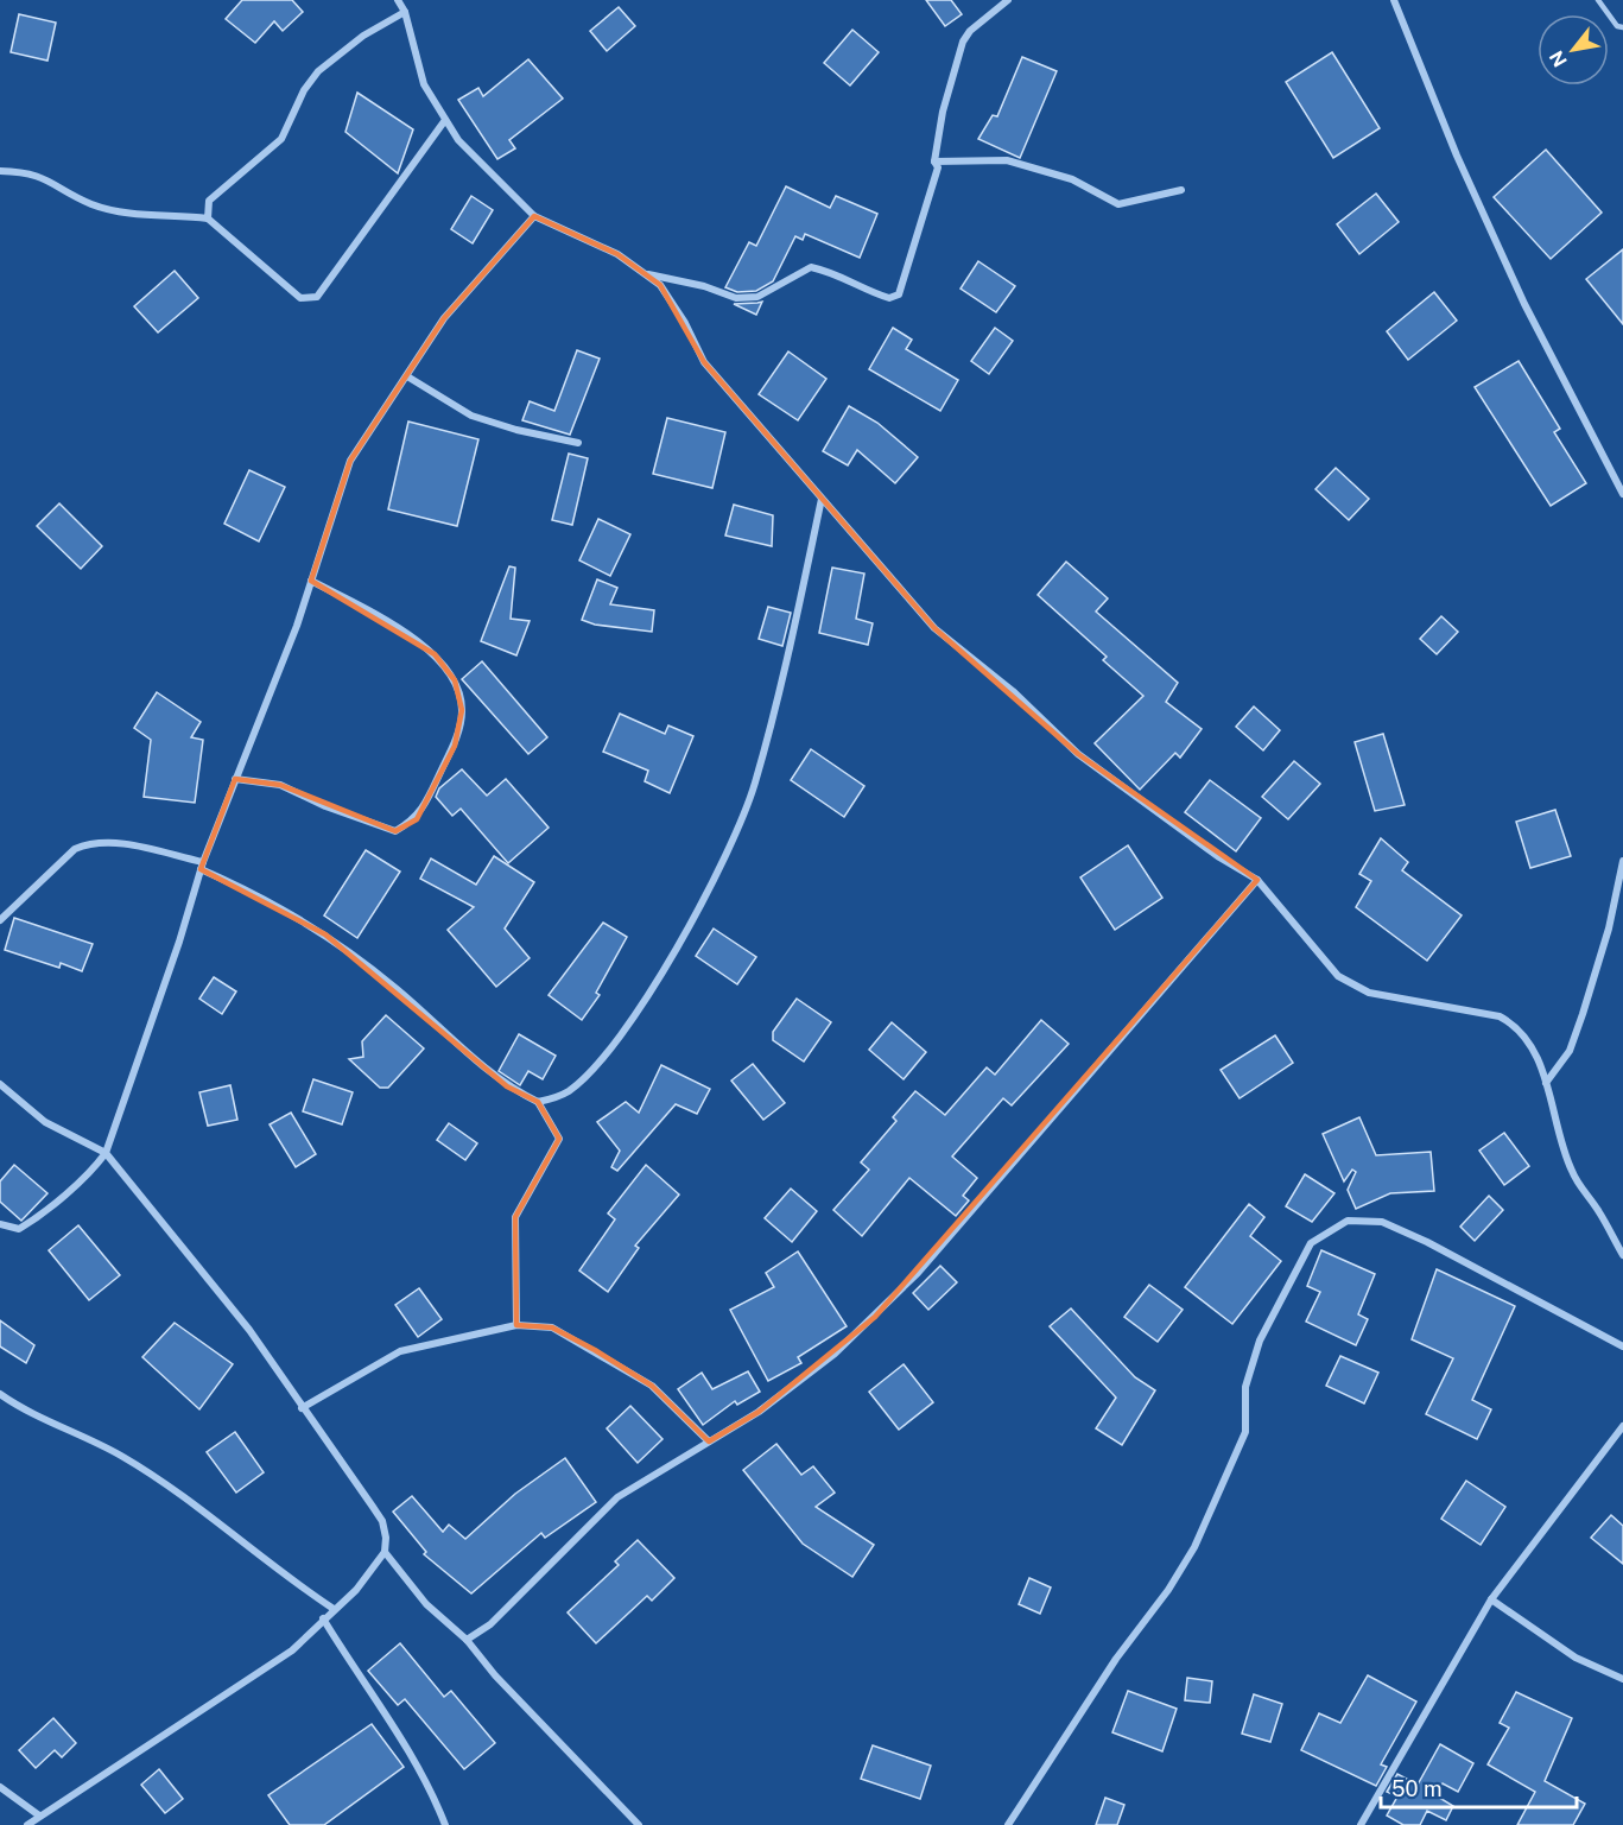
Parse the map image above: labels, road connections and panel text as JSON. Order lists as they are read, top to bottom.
{
  "scale_bar": "50 m",
  "north": "bottom left"
}
